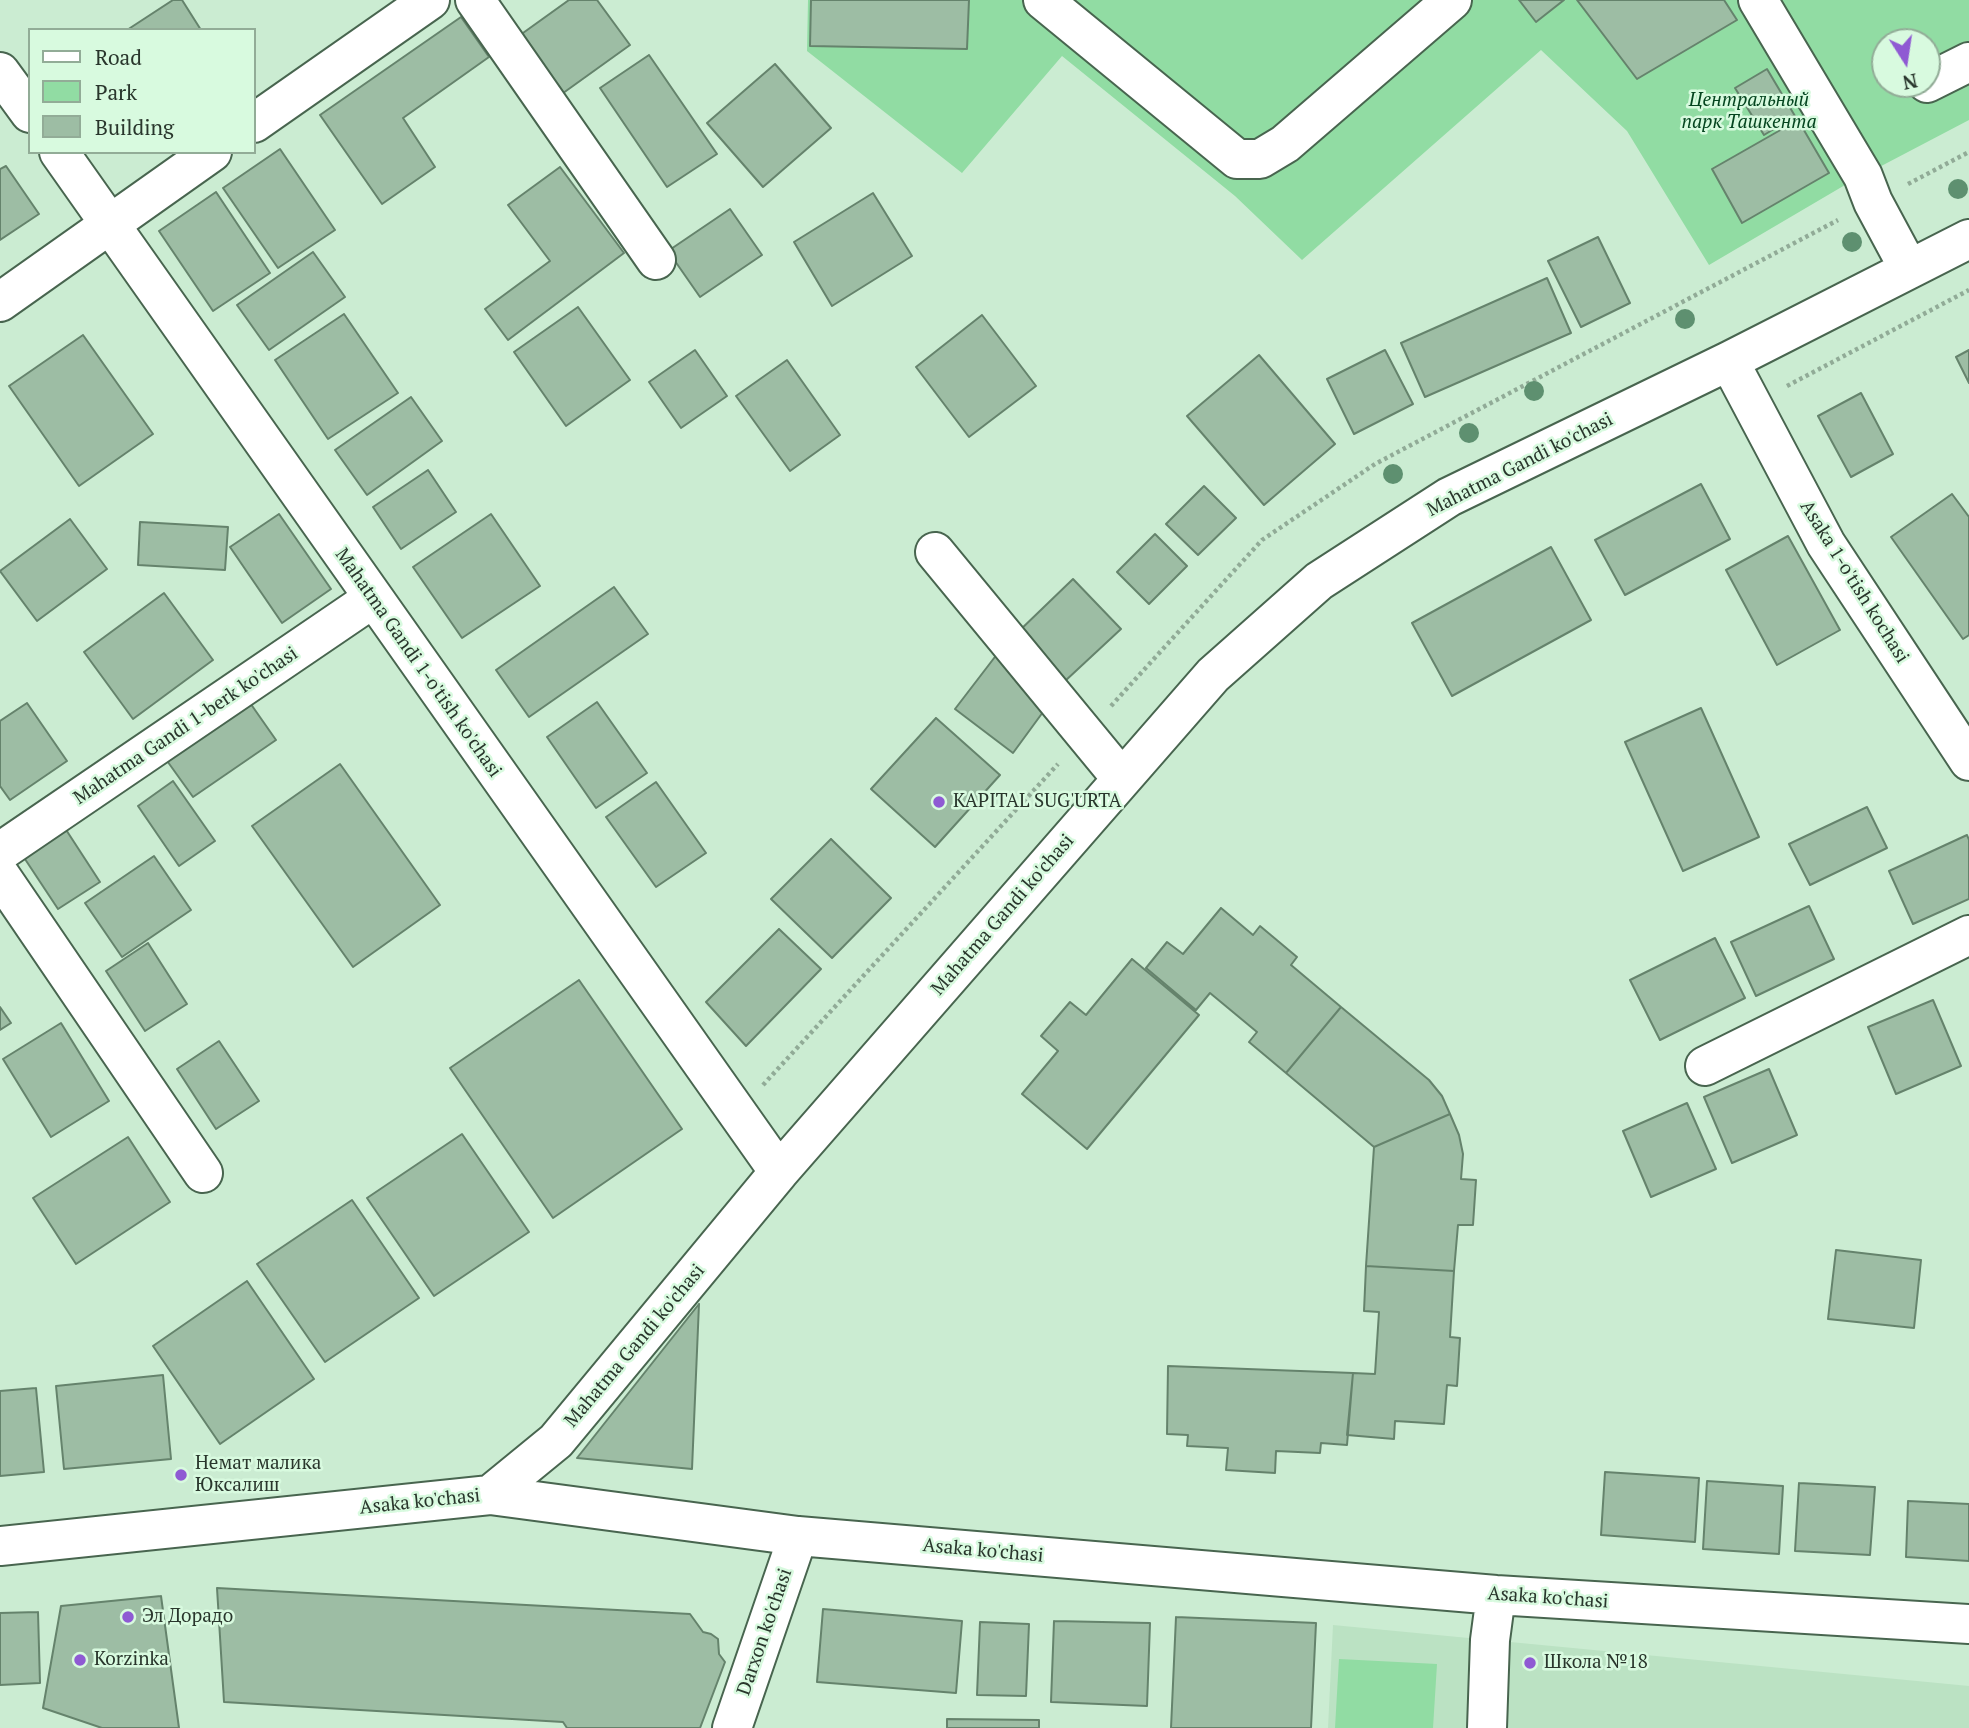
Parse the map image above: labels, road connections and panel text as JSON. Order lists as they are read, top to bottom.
{
  "streets": {
    "street": [
      "Mahatma Gandi ko'chasi",
      "Asaka 1-o'tish kochasi",
      "Mahatma Gandi 1-o'tish ko'chasi",
      "Mahatma Gandi 1-berk ko'chasi",
      "Asaka ko'chasi",
      "Darxon ko'chasi"
    ]
  },
  "crossings": [
    ["Mahatma Gandi ko'chasi", "Asaka 1-o'tish kochasi"],
    ["Mahatma Gandi ko'chasi", "Mahatma Gandi 1-o'tish ko'chasi"],
    ["Mahatma Gandi ko'chasi", "Asaka ko'chasi"],
    ["Mahatma Gandi 1-o'tish ko'chasi", "Mahatma Gandi 1-berk ko'chasi"],
    ["Asaka ko'chasi", "Darxon ko'chasi"]
  ],
  "parks": ["Центральный парк Ташкента"],
  "places": [
    "KAPITAL SUG'URTA",
    "Немат малика Юксалиш",
    "Эл Дорадо",
    "Korzinka",
    "Школа №18"
  ],
  "legend": ["Road", "Park", "Building"],
  "north": "bottom"
}
